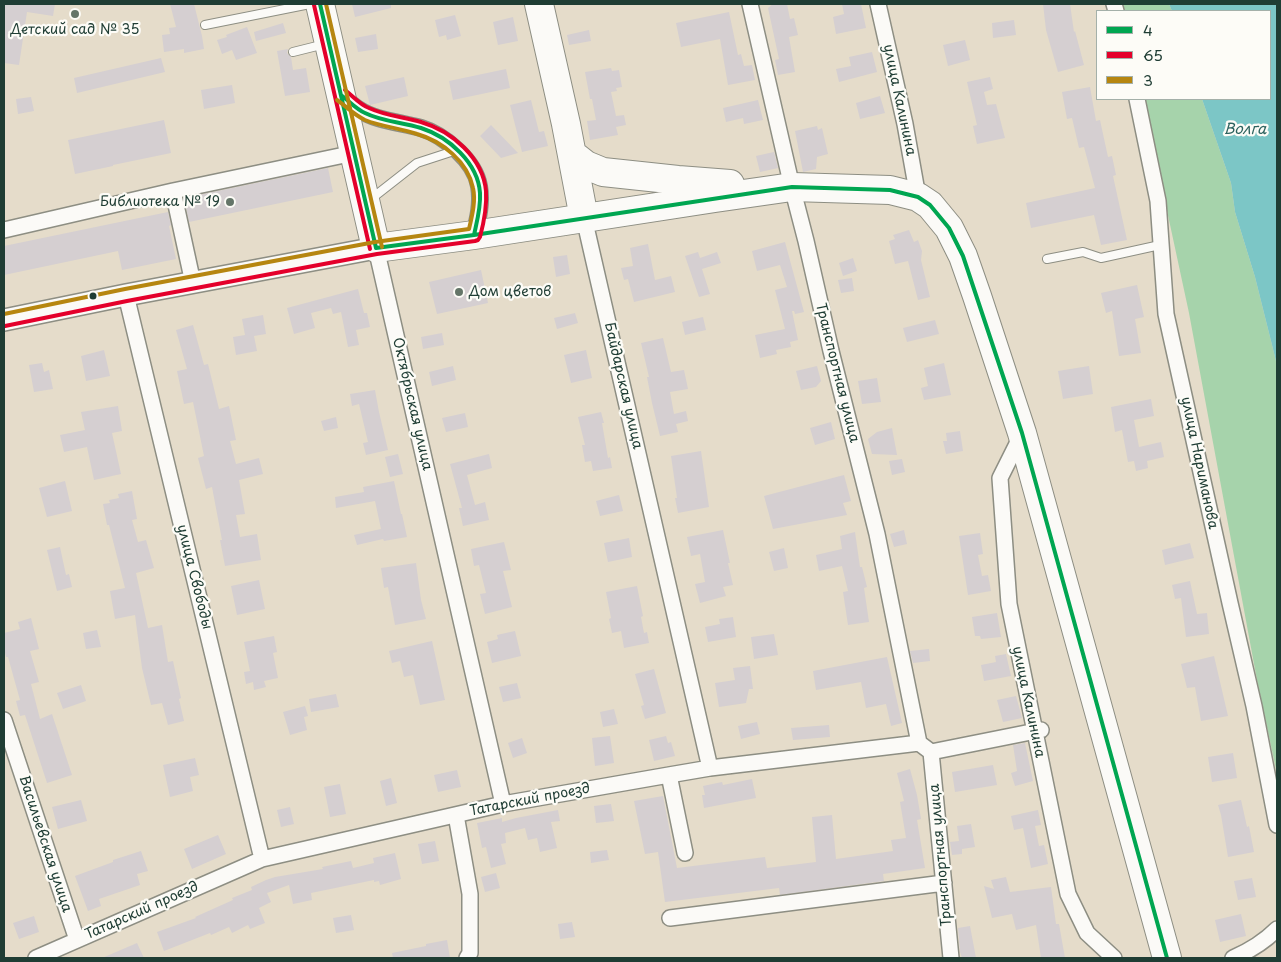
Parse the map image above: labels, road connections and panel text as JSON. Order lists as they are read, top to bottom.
{
  "streets": {
    "highway": ["Байдарская улица", "Октябрьская улица"],
    "street": [
      "улица Калинина",
      "Транспортная улица",
      "улица Нариманова",
      "улица Свободы",
      "Татарский проезд",
      "Васильевская улица"
    ]
  },
  "crossings": [
    ["Транспортная улица", "Татарский проезд"],
    ["Байдарская улица", "Татарский проезд"],
    ["Октябрьская улица", "Татарский проезд"],
    ["улица Свободы", "Татарский проезд"],
    ["Татарский проезд", "Васильевская улица"]
  ],
  "water": ["Волга"],
  "places": ["Детский сад № 35", "Библиотека № 19", "Дом цветов"],
  "lines": ["transit line 4", "transit line 3", "transit line 65"],
  "legend": ["4", "65", "3"]
}
